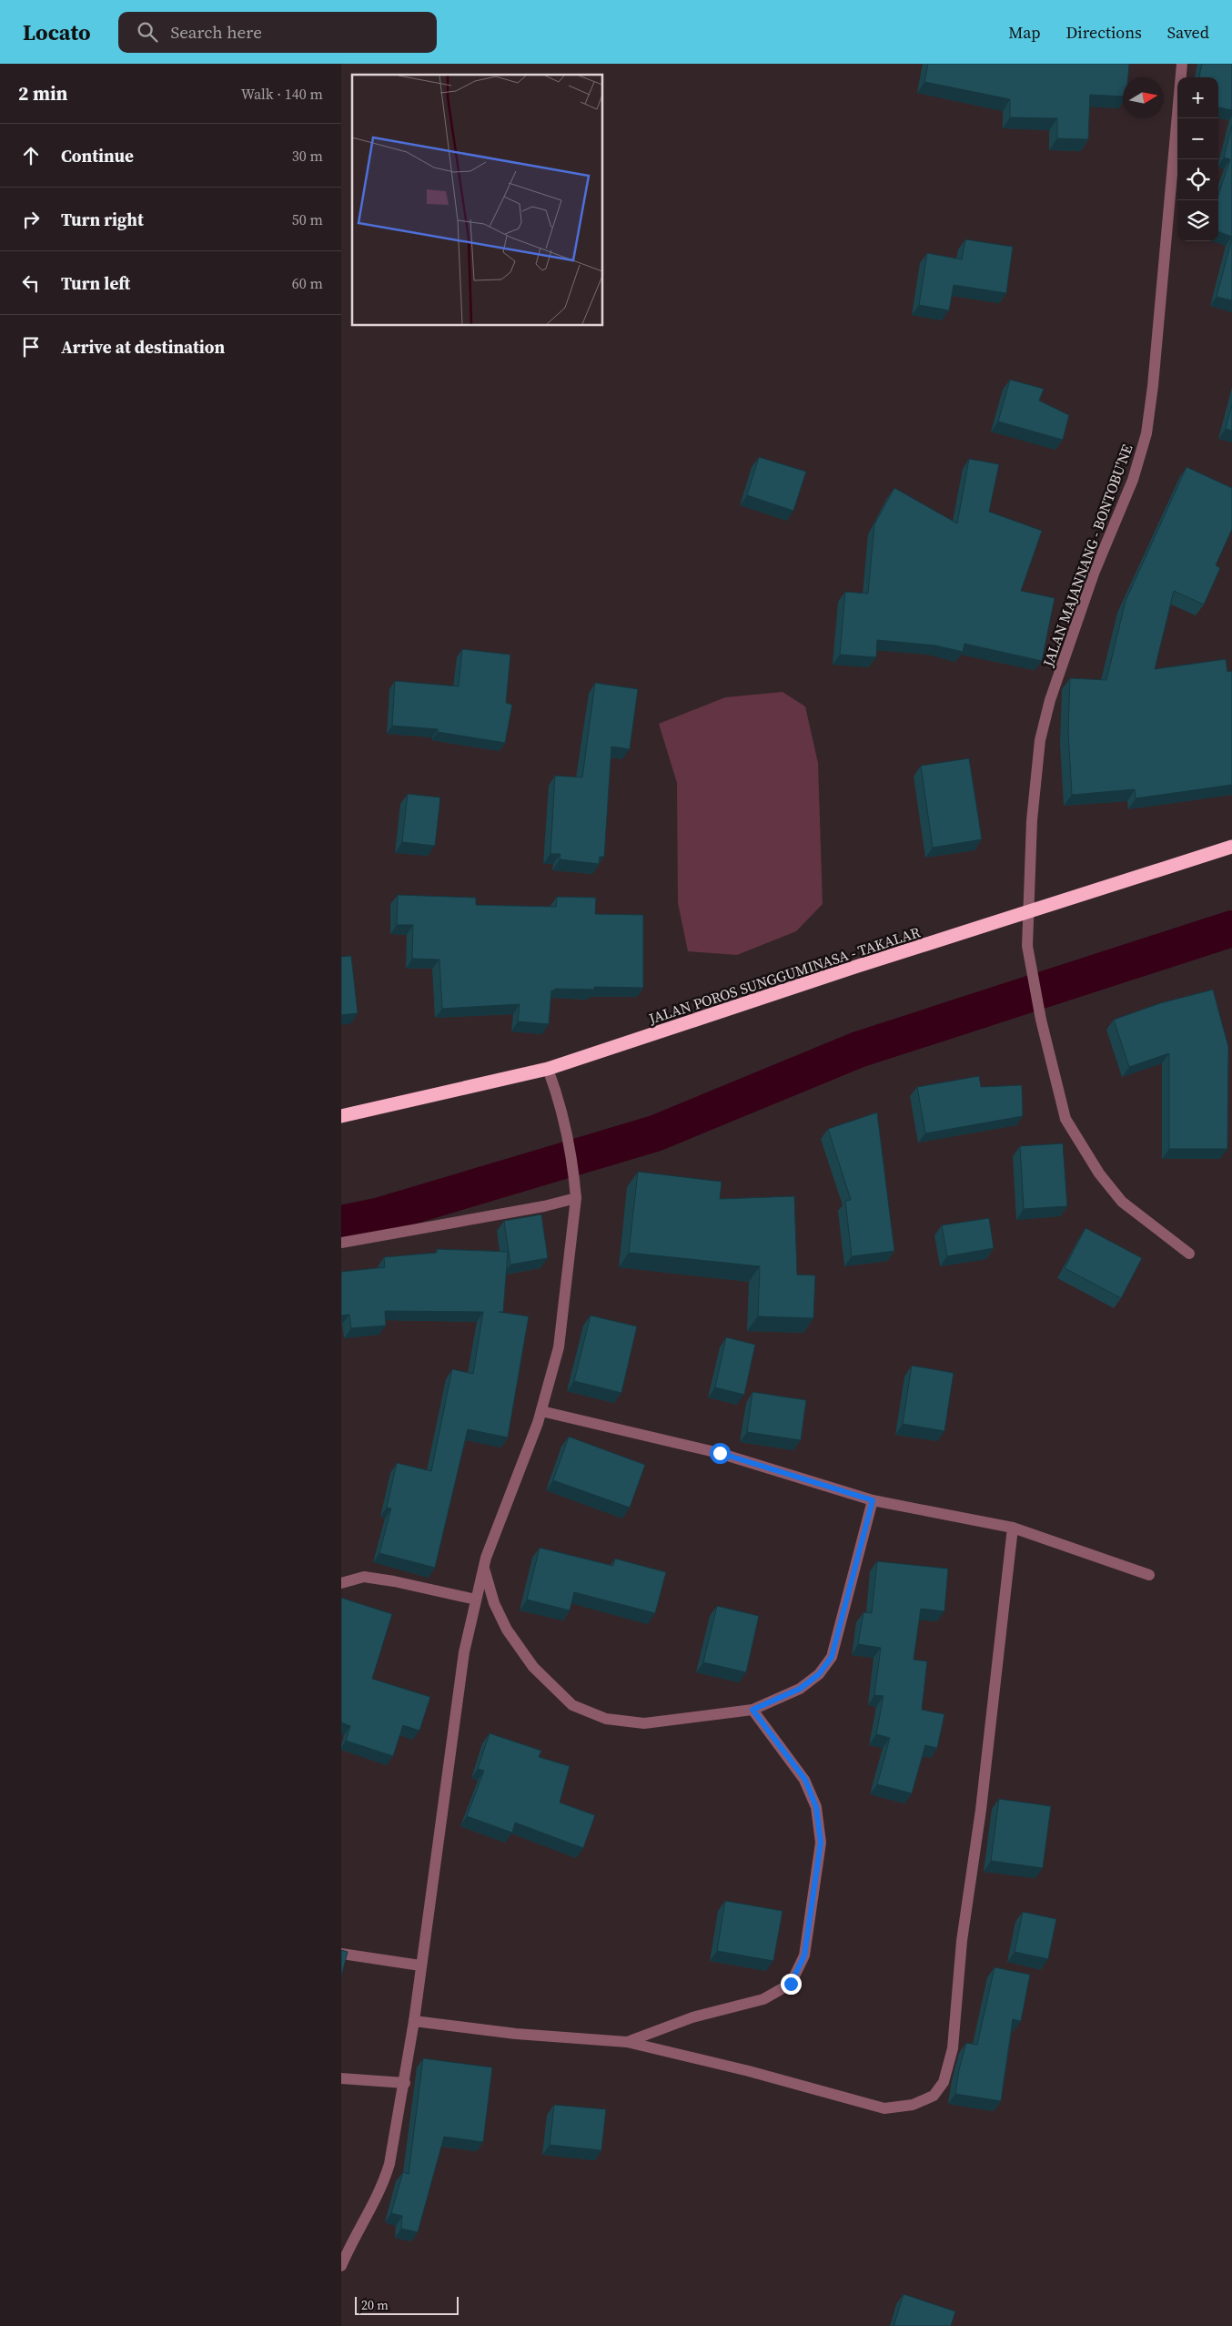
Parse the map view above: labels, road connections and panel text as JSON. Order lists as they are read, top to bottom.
{
  "streets": {
    "highway": ["JALAN POROS SUNGGUMINASA - TAKALAR"],
    "street": ["JALAN MAJANNANG - BONTOBU'NE"]
  },
  "crossings": [
    ["JALAN MAJANNANG - BONTOBU'NE", "JALAN POROS SUNGGUMINASA - TAKALAR"]
  ],
  "scale_bar": "20 m",
  "north": "right",
  "page": {
    "header": "Locato",
    "search": "Search here",
    "nav": ["Map", "Directions", "Saved"],
    "heading": ["2 min", "Walk · 140 m"],
    "map_buttons": ["+", "−"],
    "list": [
      ["Continue", "30 m"],
      ["Turn right", "50 m"],
      ["Turn left", "60 m"],
      "Arrive at destination"
    ],
    "scale": "20 m"
  }
}
